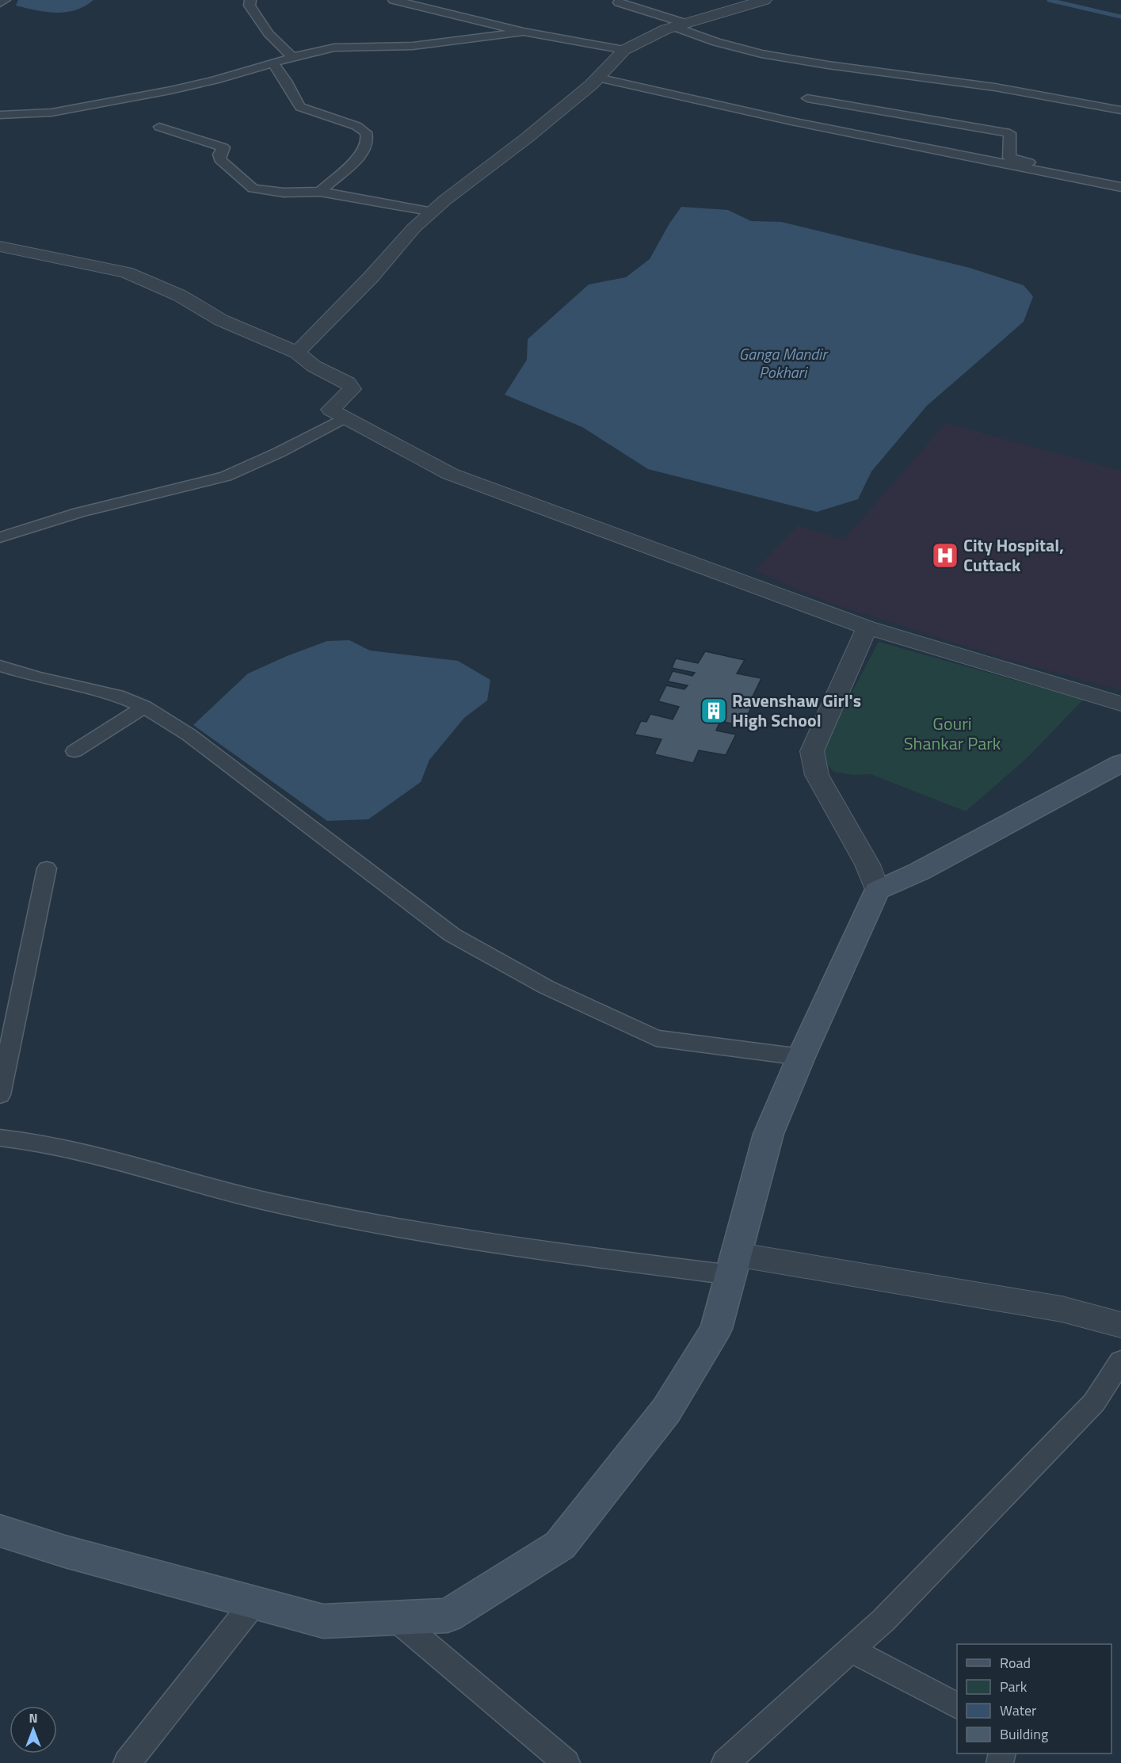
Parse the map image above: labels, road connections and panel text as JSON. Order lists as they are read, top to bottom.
{
  "water": ["Ganga Mandir Pokhari"],
  "parks": ["Gouri Shankar Park"],
  "places": {
    "hospital": ["City Hospital, Cuttack"],
    "building": ["Ravenshaw Girl's High School"]
  },
  "legend": [
    "Road",
    "Park",
    "Water",
    "Building"
  ],
  "north": "top"
}
